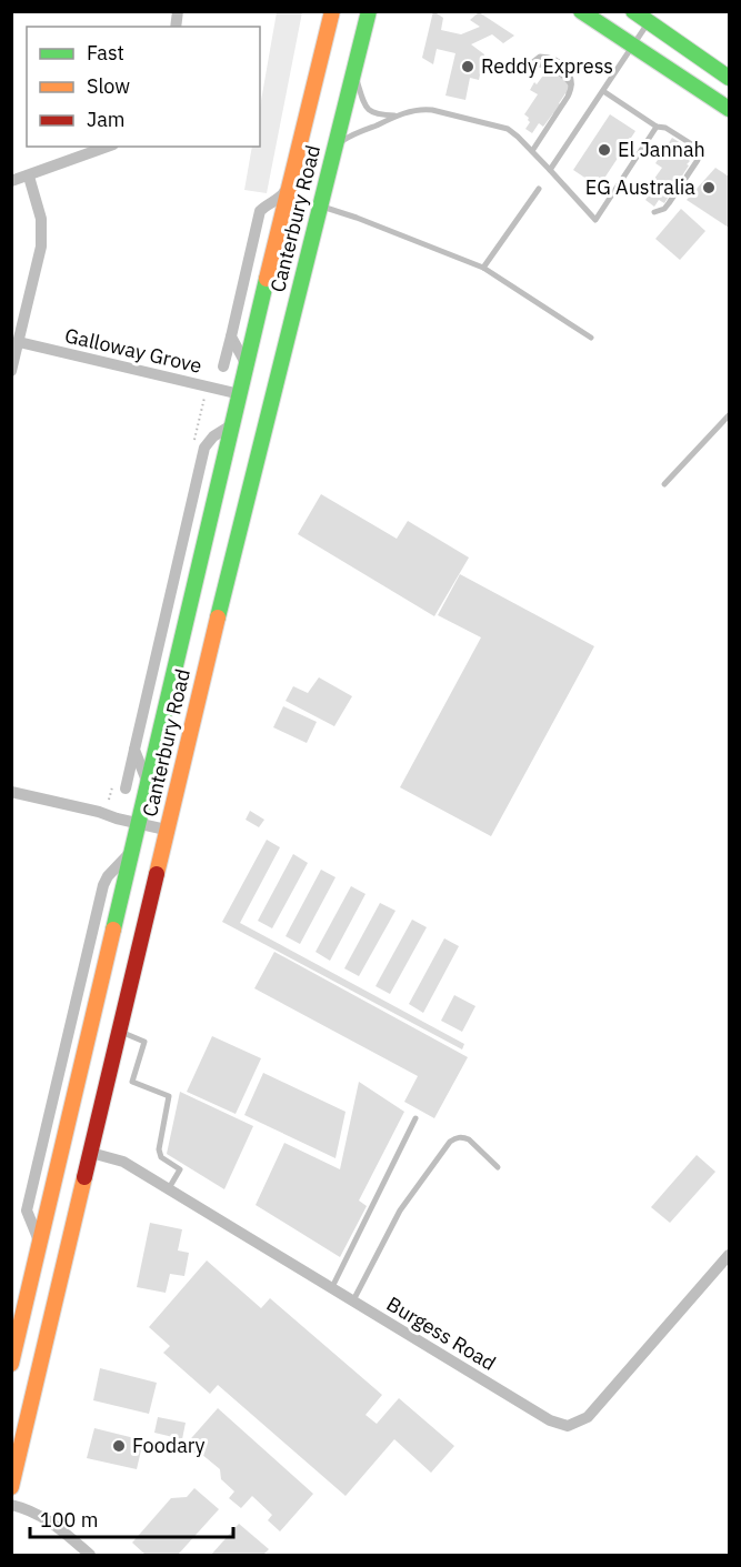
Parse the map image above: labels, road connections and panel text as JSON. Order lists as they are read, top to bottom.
{
  "streets": {
    "main road": ["Canterbury Road"],
    "street": ["Galloway Grove", "Burgess Road"]
  },
  "crossings": [
    ["Canterbury Road", "Galloway Grove"],
    ["Canterbury Road", "Burgess Road"]
  ],
  "places": [
    "Reddy Express",
    "El Jannah",
    "EG Australia",
    "Foodary"
  ],
  "legend": ["Fast", "Slow", "Jam"],
  "scale_bar": "100 m"
}
